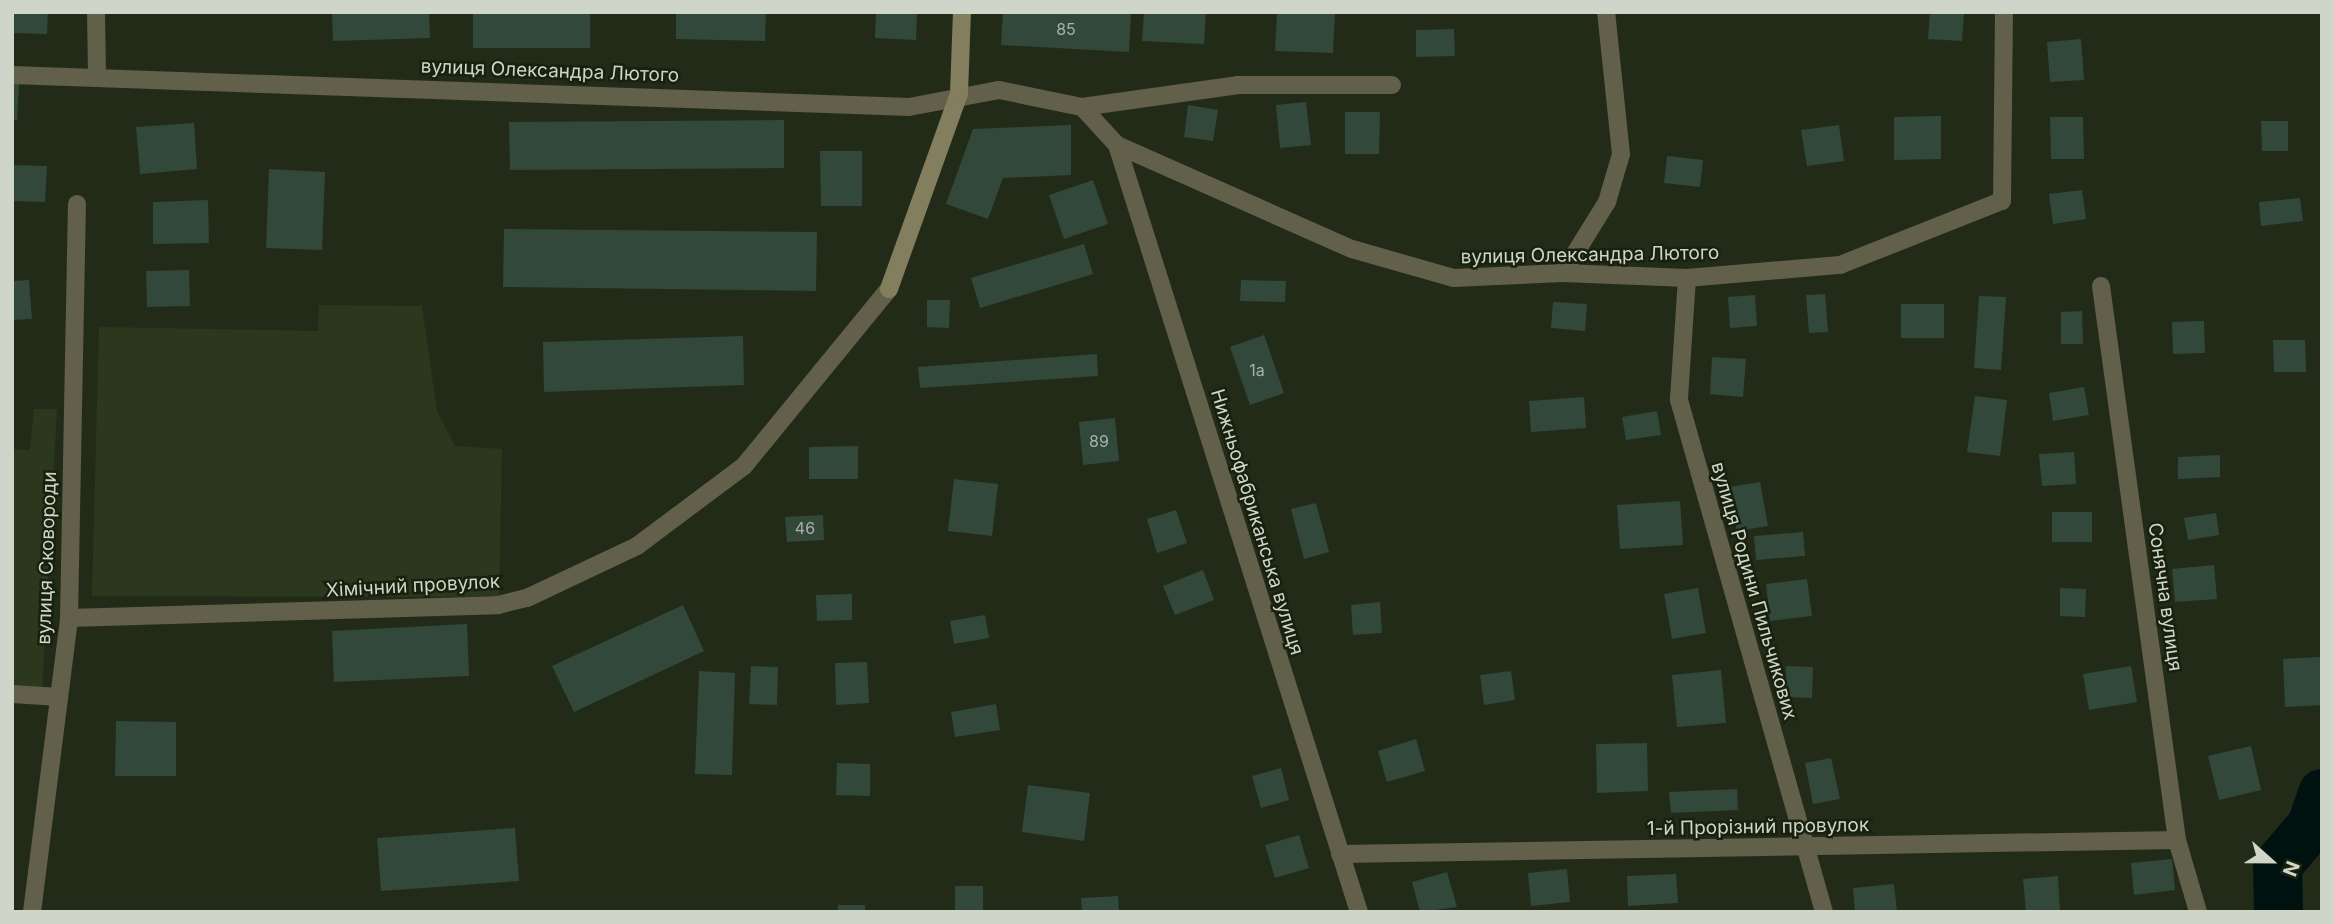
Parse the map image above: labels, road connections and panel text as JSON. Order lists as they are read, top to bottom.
{
  "streets": {
    "street": [
      "вулиця Олександра Лютого",
      "Нижньофабриканська вулиця",
      "вулиця Сковороди",
      "Хімічний провулок",
      "вулиця Родини Пильчикових",
      "Сонячна вулиця",
      "1-й Прорізний провулок"
    ]
  },
  "crossings": [
    ["вулиця Олександра Лютого", "Нижньофабриканська вулиця"],
    ["вулиця Олександра Лютого", "Хімічний провулок"],
    ["вулиця Олександра Лютого", "вулиця Родини Пильчикових"],
    ["Нижньофабриканська вулиця", "1-й Прорізний провулок"],
    ["вулиця Сковороди", "Хімічний провулок"],
    ["вулиця Родини Пильчикових", "1-й Прорізний провулок"],
    ["Сонячна вулиця", "1-й Прорізний провулок"]
  ],
  "house_numbers": [
    "85",
    "1а",
    "89",
    "46"
  ],
  "north": "right"
}
